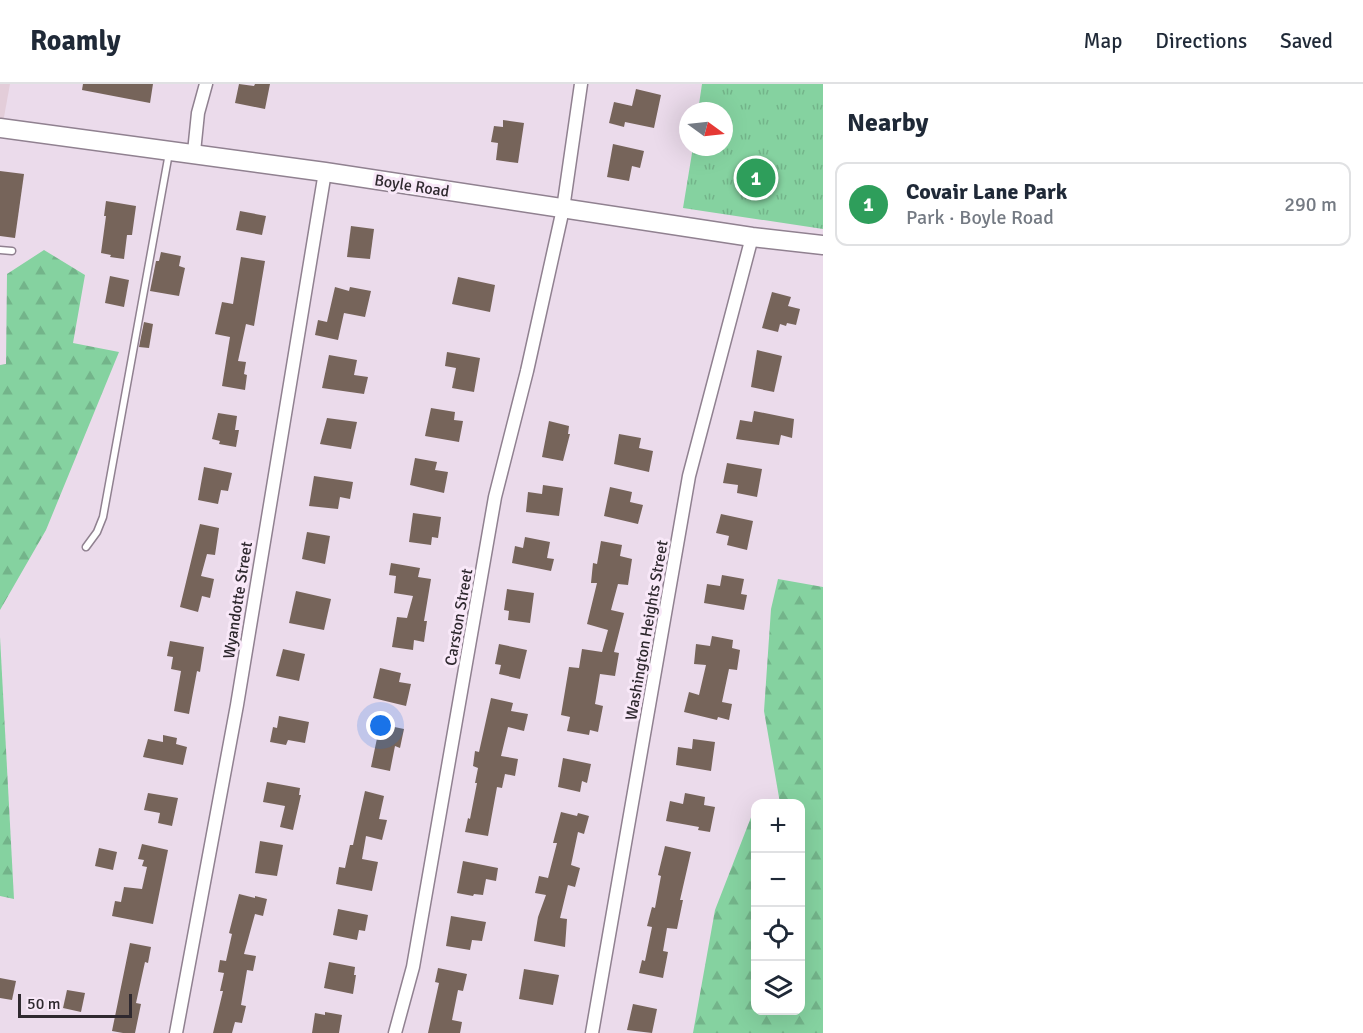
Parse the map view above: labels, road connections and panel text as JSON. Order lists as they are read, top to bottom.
{
  "streets": {
    "street": [
      "Boyle Road",
      "Wyandotte Street",
      "Carston Street",
      "Washington Heights Street"
    ]
  },
  "crossings": [
    ["Boyle Road", "Wyandotte Street"],
    ["Boyle Road", "Carston Street"],
    ["Boyle Road", "Washington Heights Street"]
  ],
  "scale_bar": "50 m",
  "north": "right",
  "page": {
    "header": "Roamly",
    "nav": ["Map", "Directions", "Saved"],
    "heading": "Nearby",
    "pins": "1",
    "list": [
      {
        "mark": "1",
        "name": "Covair Lane Park",
        "note": "Park · Boyle Road",
        "value": "290 m"
      }
    ],
    "map_buttons": ["+", "−"],
    "scale": "50 m"
  }
}
